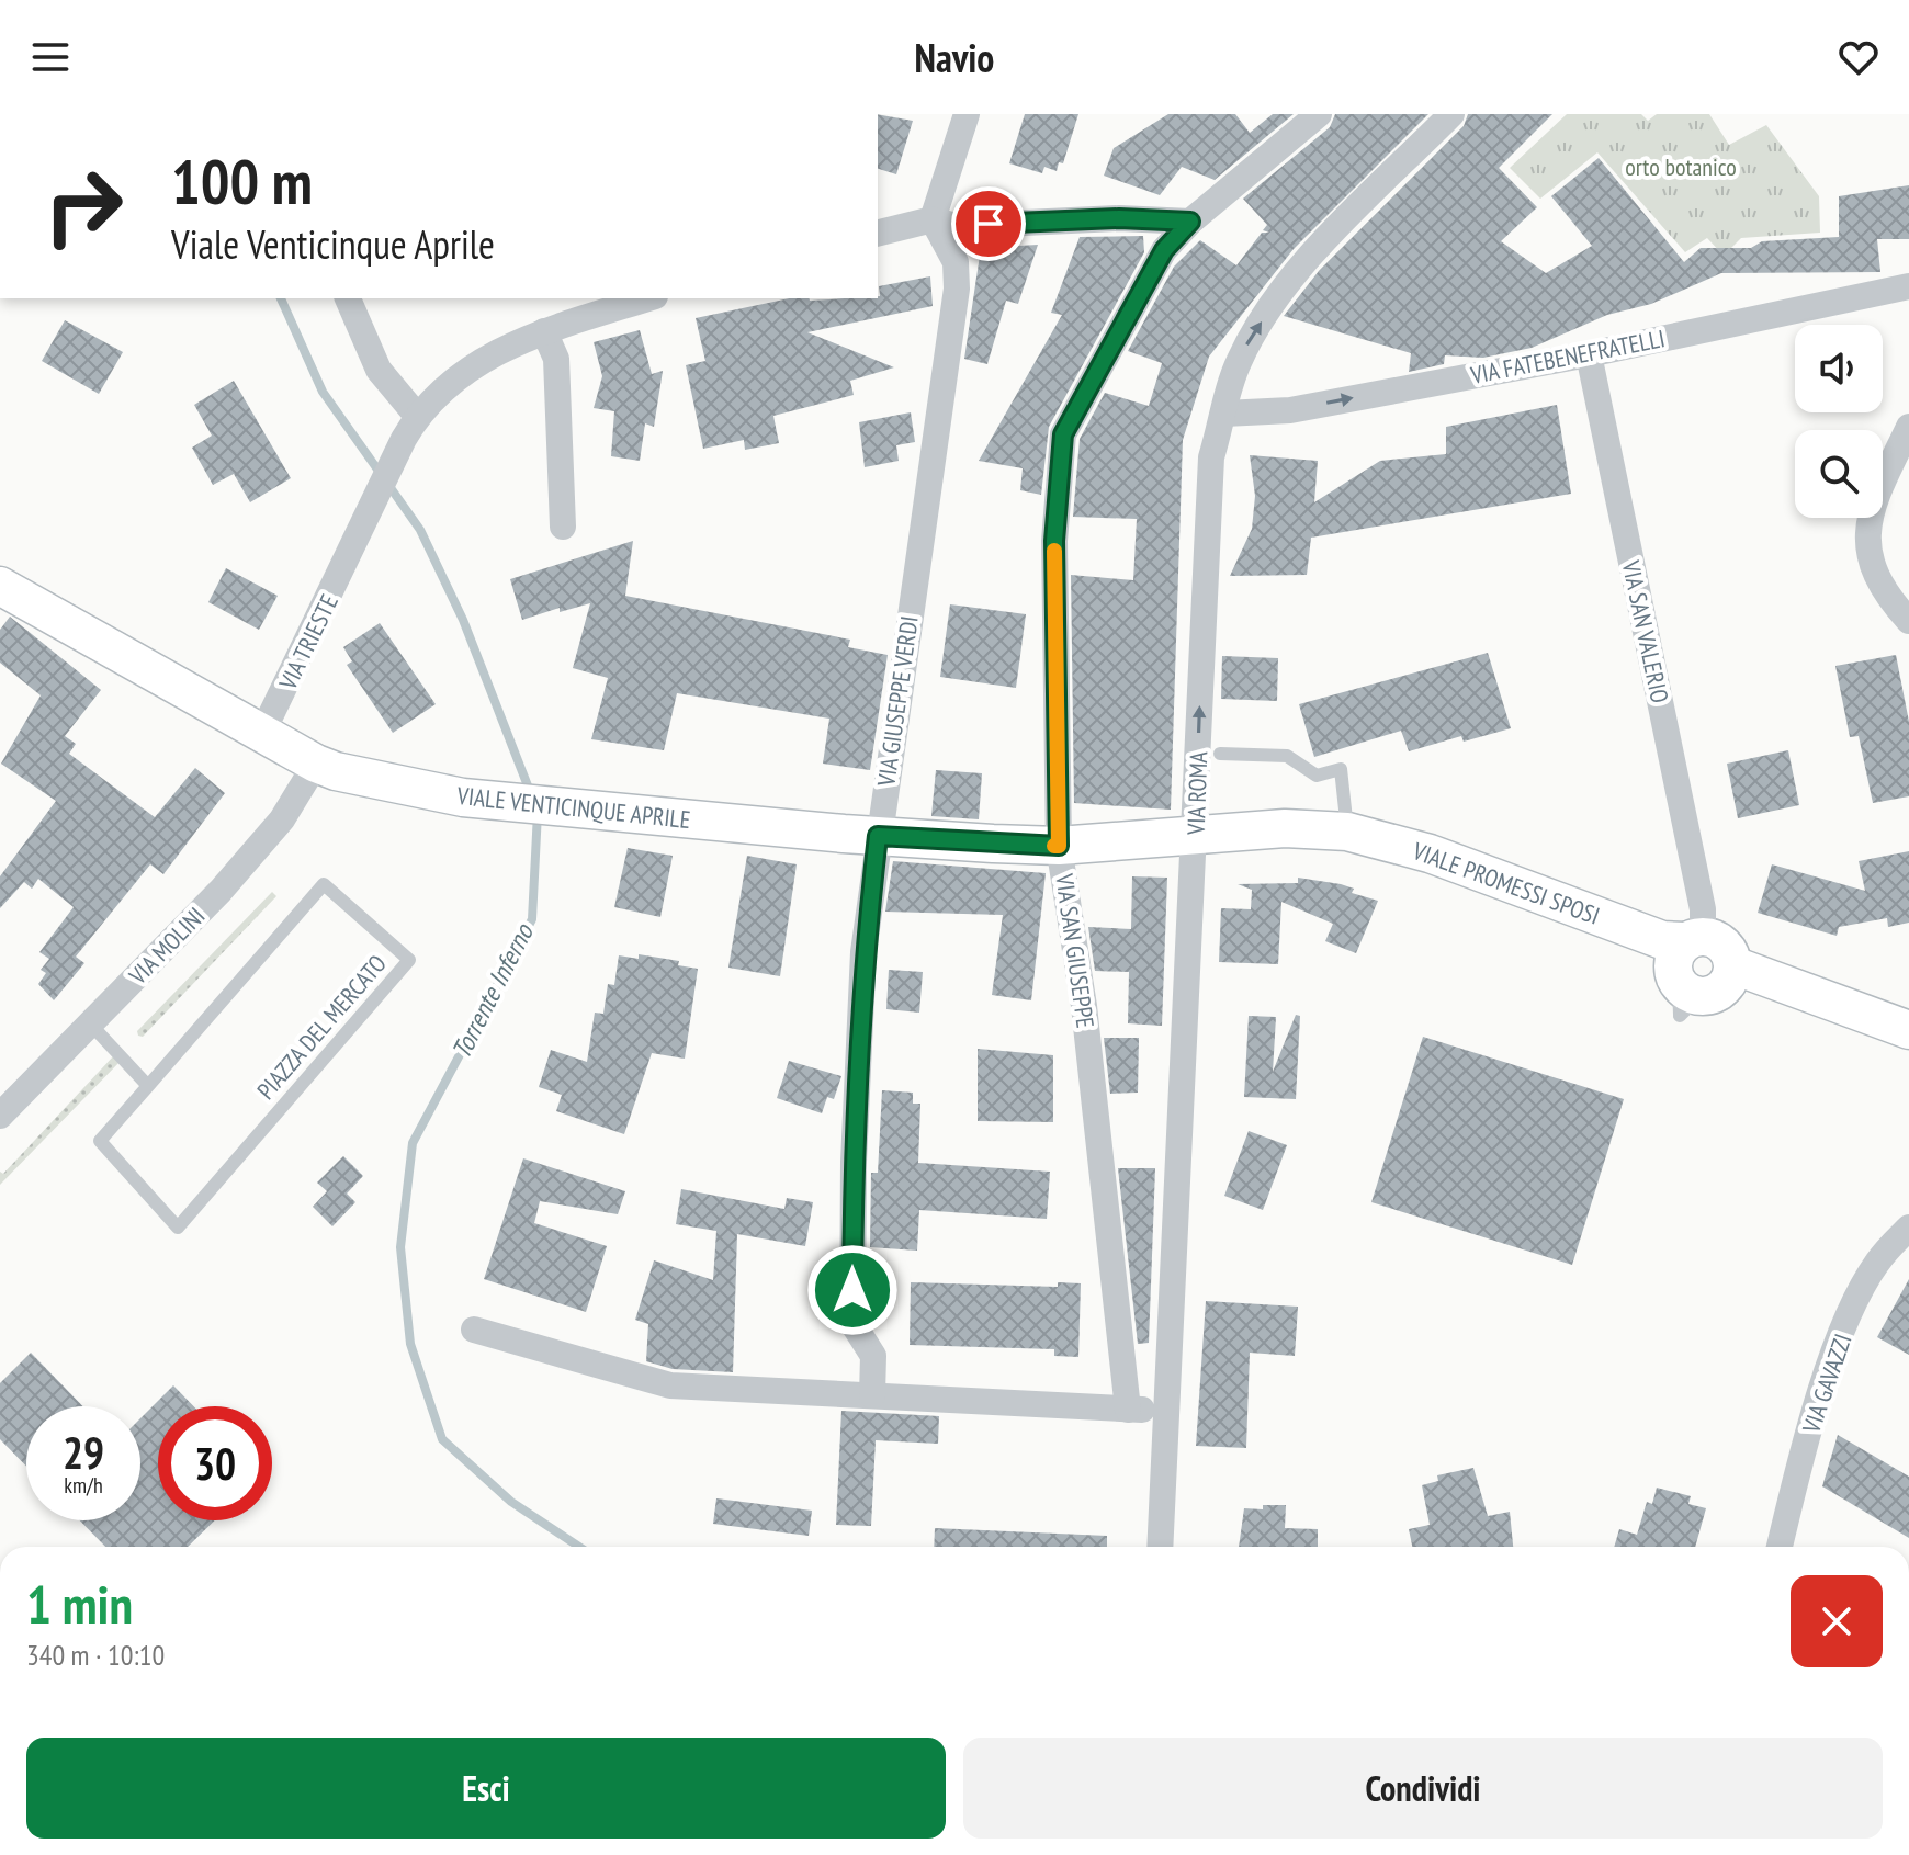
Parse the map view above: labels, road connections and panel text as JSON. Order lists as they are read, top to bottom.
{
  "streets": {
    "main road": ["VIALE VENTICINQUE APRILE", "VIALE PROMESSI SPOSI"],
    "street": [
      "VIA FATEBENEFRATELLI",
      "VIA SAN VALERIO",
      "VIA TRIESTE",
      "VIA GIUSEPPE VERDI",
      "VIA ROMA",
      "VIA MOLINI",
      "VIA SAN GIUSEPPE",
      "VIA GAVAZZI"
    ],
    "lane": ["PIAZZA DEL MERCATO"]
  },
  "crossings": [
    ["VIA FATEBENEFRATELLI", "VIA SAN VALERIO"],
    ["VIA FATEBENEFRATELLI", "VIA ROMA"],
    ["VIA SAN VALERIO", "VIALE PROMESSI SPOSI"],
    ["VIA TRIESTE", "VIALE VENTICINQUE APRILE"],
    ["VIA GIUSEPPE VERDI", "VIALE VENTICINQUE APRILE"],
    ["VIA ROMA", "VIALE VENTICINQUE APRILE"],
    ["VIA ROMA", "VIALE PROMESSI SPOSI"],
    ["VIALE VENTICINQUE APRILE", "VIALE PROMESSI SPOSI"],
    ["VIALE VENTICINQUE APRILE", "VIA MOLINI"],
    ["VIALE VENTICINQUE APRILE", "VIA SAN GIUSEPPE"]
  ],
  "one_way": ["VIA FATEBENEFRATELLI", "VIA ROMA"],
  "water": ["Torrente Inferno"],
  "parks": ["orto botanico"],
  "page": {
    "header": "Navio",
    "turn": ["100 m", "Viale Venticinque Aprile"],
    "speed": "29 km/h",
    "limit": "30",
    "heading": ["1 min", "340 m · 10:10"],
    "buttons": ["Esci", "Condividi"]
  }
}
